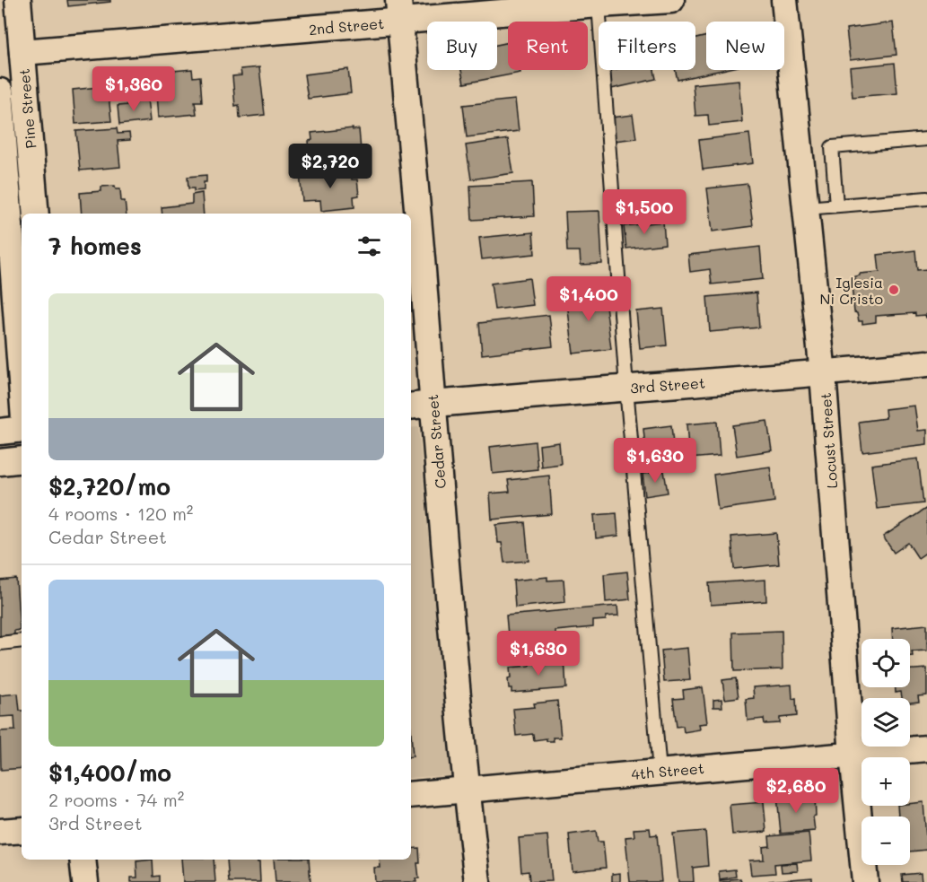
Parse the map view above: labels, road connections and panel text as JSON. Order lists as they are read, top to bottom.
{
  "streets": {
    "street": [
      "2nd Street",
      "Pine Street",
      "3rd Street",
      "Locust Street",
      "Cedar Street",
      "4th Street"
    ]
  },
  "crossings": [
    ["2nd Street", "Pine Street"],
    ["2nd Street", "Cedar Street"],
    ["3rd Street", "Locust Street"],
    ["3rd Street", "Cedar Street"],
    ["Locust Street", "4th Street"],
    ["Cedar Street", "4th Street"]
  ],
  "places": ["Iglesia Ni Cristo"],
  "page": {
    "chip": [
      "Buy",
      "Rent",
      "Filters",
      "New"
    ],
    "price": [
      "$1,360",
      "$2,720",
      "$1,500",
      "$1,400",
      "$1,630",
      "$1,630",
      "$2,680"
    ],
    "heading": "7 homes",
    "list": [
      {
        "name": "$2,720/mo",
        "note": "4 rooms · 120 m² · Cedar Street"
      },
      {
        "name": "$1,400/mo",
        "note": "2 rooms · 74 m² · 3rd Street"
      }
    ],
    "map_buttons": ["+", "−"]
  }
}
